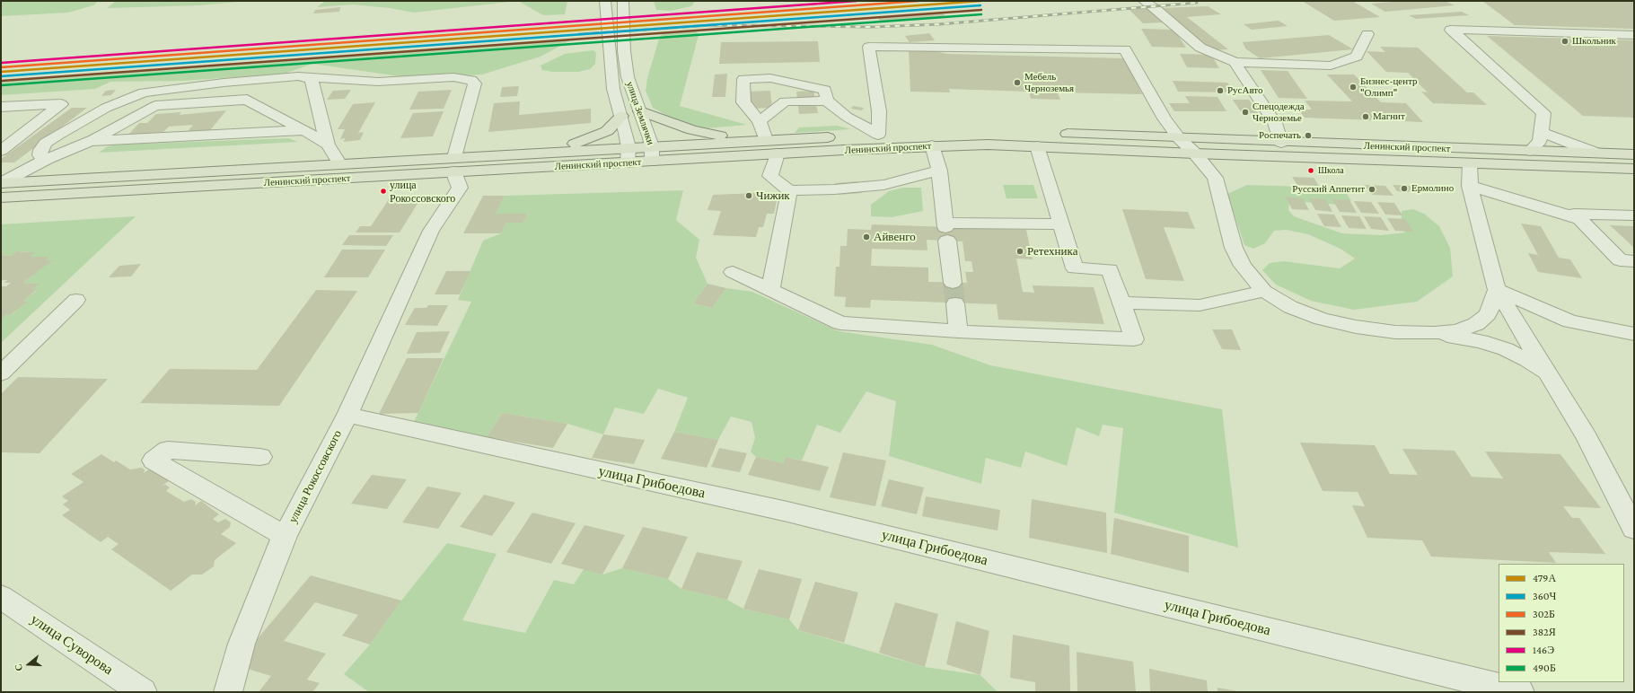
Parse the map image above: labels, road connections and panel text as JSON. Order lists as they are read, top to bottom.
{
  "streets": {
    "main road": ["Ленинский проспект"],
    "street": [
      "улица Землячки",
      "улица Рокоссовского",
      "улица Грибоедова",
      "улица Суворова"
    ]
  },
  "crossings": [
    ["улица Землячки", "Ленинский проспект"],
    ["Ленинский проспект", "улица Рокоссовского"],
    ["улица Рокоссовского", "улица Грибоедова"]
  ],
  "places": [
    "Школьник",
    "Мебель Черноземья",
    "Бизнес-центр \"Олимп\"",
    "РусАвто",
    "Спецодежда Черноземье",
    "Магнит",
    "Роспечать",
    "Школа",
    "Ермолино",
    "Русский Аппетит",
    "улица Рокоссовского",
    "Чижик",
    "Айвенго",
    "Ретехника"
  ],
  "lines": [
    "transit line 479А",
    "transit line 302Б",
    "transit line 146Э",
    "transit line 360Ч",
    "transit line 382Я",
    "transit line 490Б"
  ],
  "legend": [
    "479А",
    "360Ч",
    "302Б",
    "382Я",
    "146Э",
    "490Б"
  ],
  "north": "left"
}
